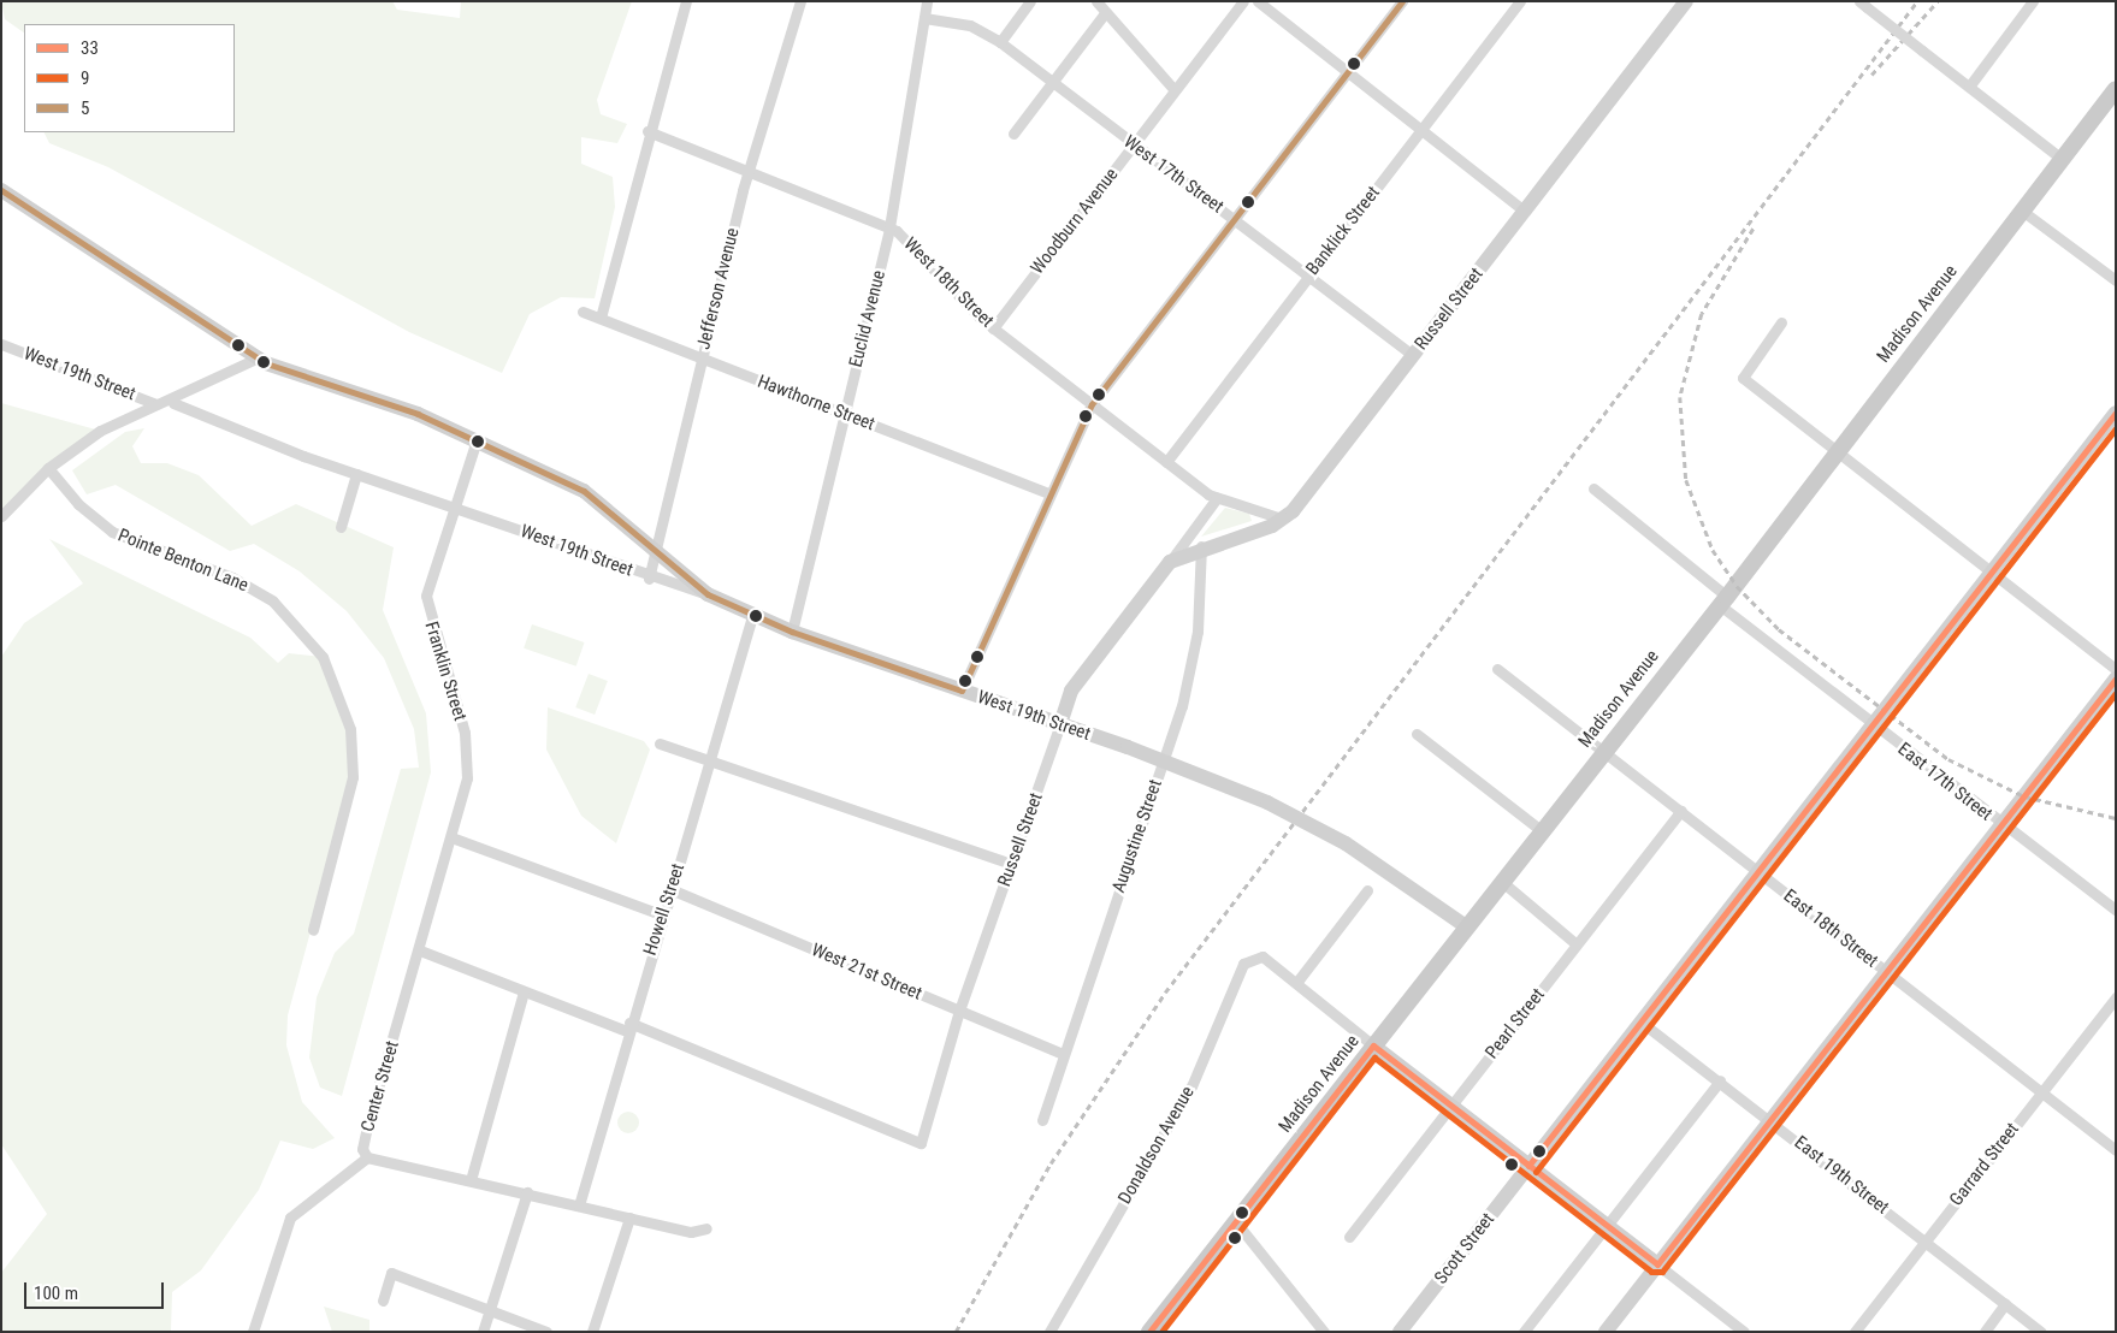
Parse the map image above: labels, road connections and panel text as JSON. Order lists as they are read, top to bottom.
{
  "streets": {
    "main road": ["Madison Avenue"],
    "street": [
      "West 17th Street",
      "Woodburn Avenue",
      "Banklick Street",
      "West 18th Street",
      "Jefferson Avenue",
      "Russell Street",
      "Euclid Avenue",
      "West 19th Street",
      "Hawthorne Street",
      "Pointe Benton Lane",
      "Franklin Street",
      "East 17th Street",
      "Augustine Street",
      "Howell Street",
      "East 18th Street",
      "West 21st Street",
      "Pearl Street",
      "Center Street",
      "Donaldson Avenue",
      "Garrard Street",
      "East 19th Street",
      "Scott Street"
    ]
  },
  "crossings": [
    ["West 17th Street", "Woodburn Avenue"],
    ["West 17th Street", "Banklick Street"],
    ["West 17th Street", "Russell Street"],
    ["West 17th Street", "Euclid Avenue"],
    ["Woodburn Avenue", "West 18th Street"],
    ["Banklick Street", "West 18th Street"],
    ["West 18th Street", "Jefferson Avenue"],
    ["West 18th Street", "Russell Street"],
    ["West 18th Street", "Euclid Avenue"],
    ["Jefferson Avenue", "West 19th Street"],
    ["Jefferson Avenue", "Hawthorne Street"],
    ["Russell Street", "West 19th Street"],
    ["Russell Street", "Augustine Street"],
    ["Russell Street", "Howell Street"],
    ["Russell Street", "West 21st Street"],
    ["Madison Avenue", "West 19th Street"],
    ["Madison Avenue", "East 17th Street"],
    ["Madison Avenue", "East 18th Street"],
    ["Euclid Avenue", "West 19th Street"],
    ["Euclid Avenue", "Hawthorne Street"],
    ["West 19th Street", "Franklin Street"],
    ["West 19th Street", "Augustine Street"],
    ["West 19th Street", "Howell Street"],
    ["Franklin Street", "Center Street"],
    ["East 17th Street", "Scott Street"],
    ["Augustine Street", "West 21st Street"],
    ["Howell Street", "West 21st Street"],
    ["East 18th Street", "Pearl Street"],
    ["East 18th Street", "Garrard Street"],
    ["East 18th Street", "Scott Street"],
    ["Garrard Street", "East 19th Street"],
    ["East 19th Street", "Scott Street"]
  ],
  "lines": ["transit line 5", "transit line 33", "transit line 9"],
  "legend": ["33", "9", "5"],
  "scale_bar": "100 m"
}
